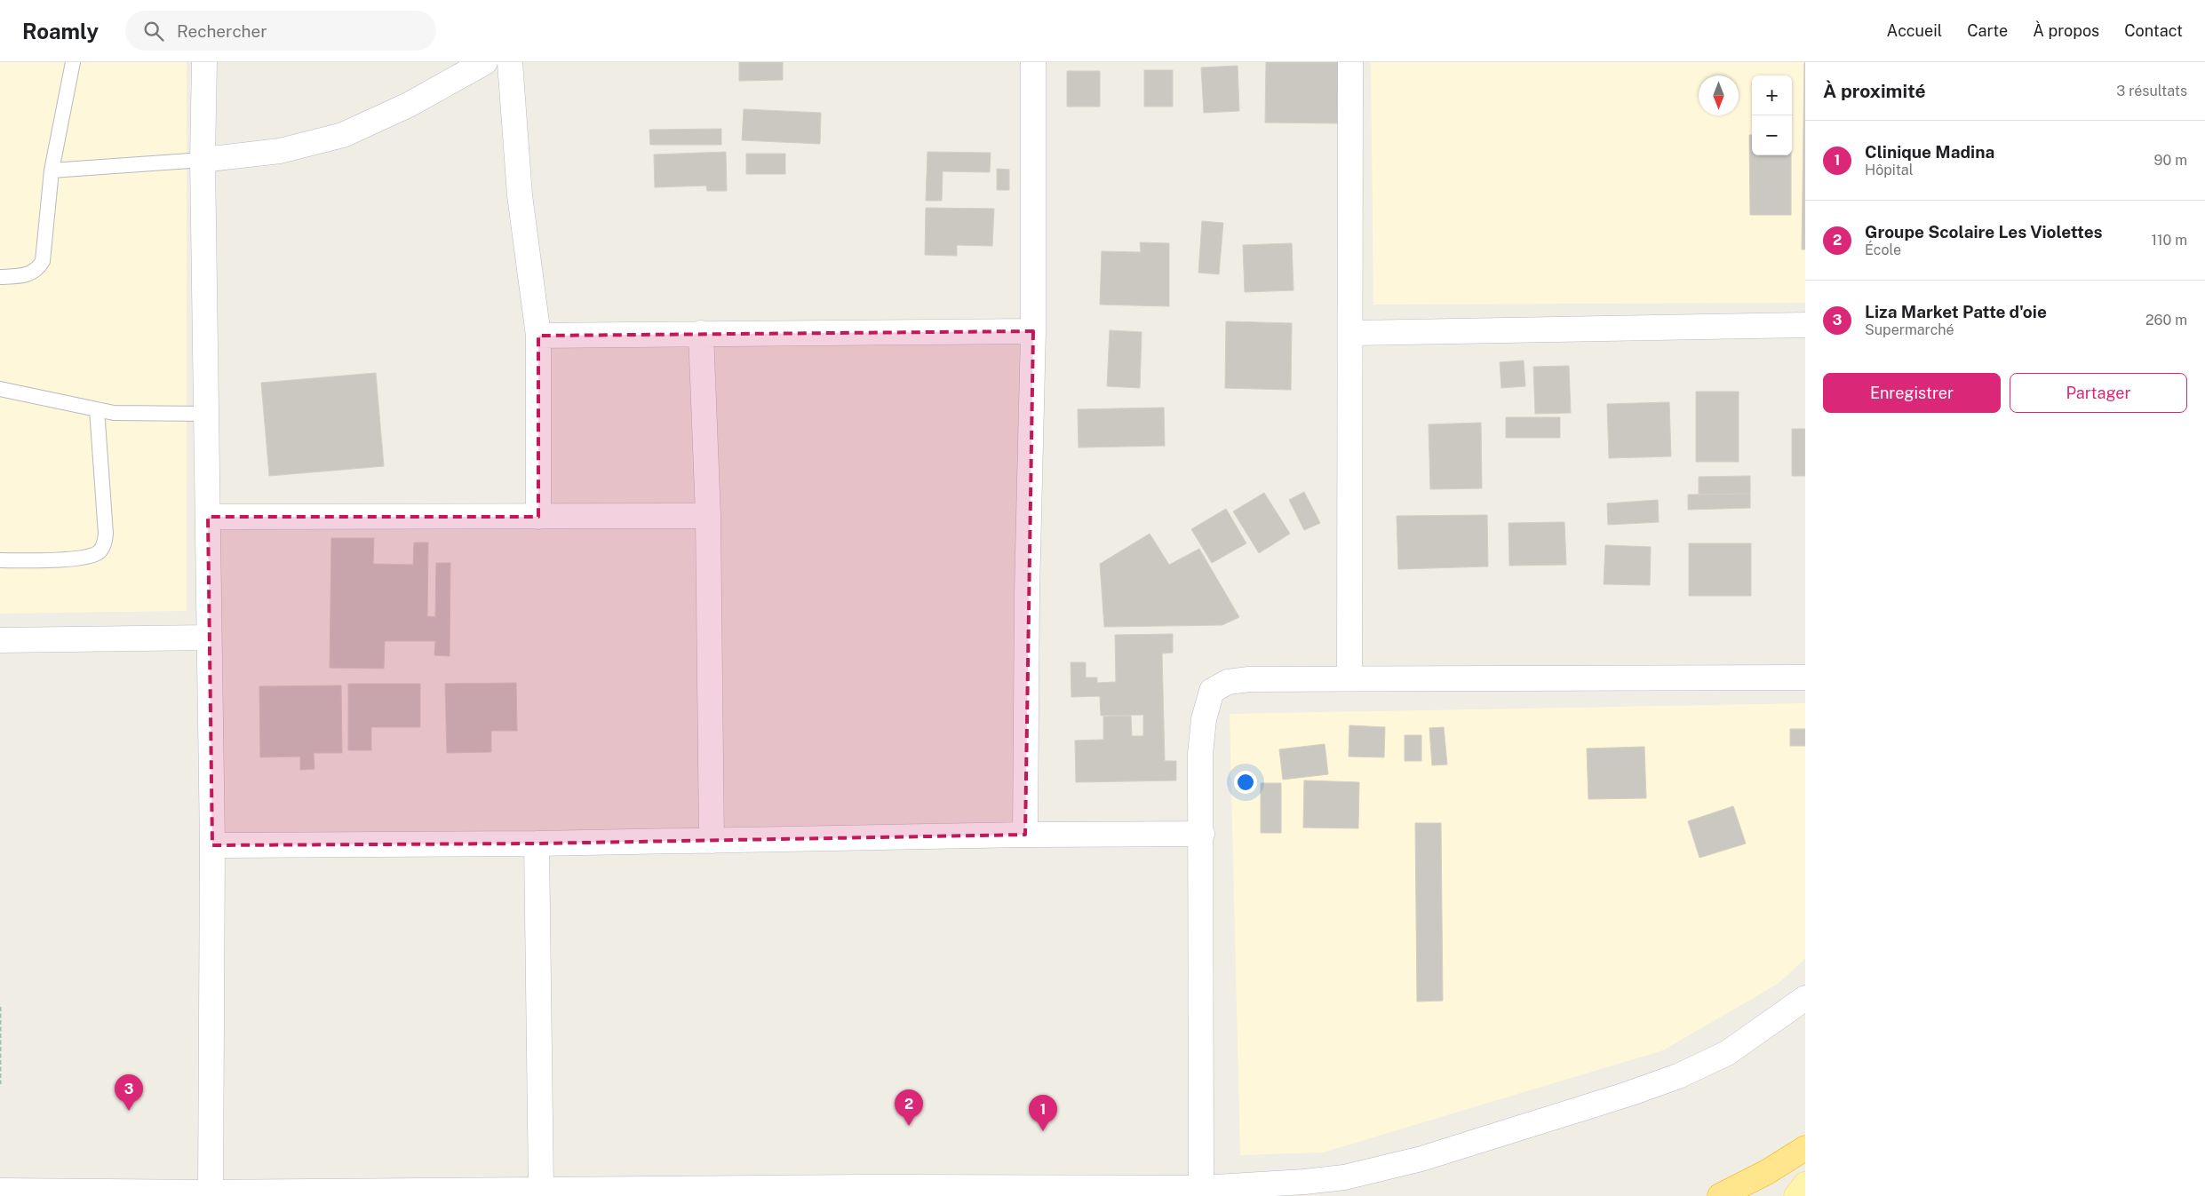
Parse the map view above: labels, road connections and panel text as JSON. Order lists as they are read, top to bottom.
{
  "north": "bottom",
  "page": {
    "header": "Roamly",
    "search": "Rechercher",
    "nav": [
      "Accueil",
      "Carte",
      "À propos",
      "Contact"
    ],
    "heading": ["À proximité", "3 résultats"],
    "map_buttons": ["+", "−"],
    "list": [
      {
        "mark": "1",
        "name": "Clinique Madina",
        "note": "Hôpital",
        "value": "90 m"
      },
      {
        "mark": "2",
        "name": "Groupe Scolaire Les Violettes",
        "note": "École",
        "value": "110 m"
      },
      {
        "mark": "3",
        "name": "Liza Market Patte d'oie",
        "note": "Supermarché",
        "value": "260 m"
      }
    ],
    "buttons": ["Enregistrer", "Partager"],
    "pins": ["3", "2", "1"]
  }
}
